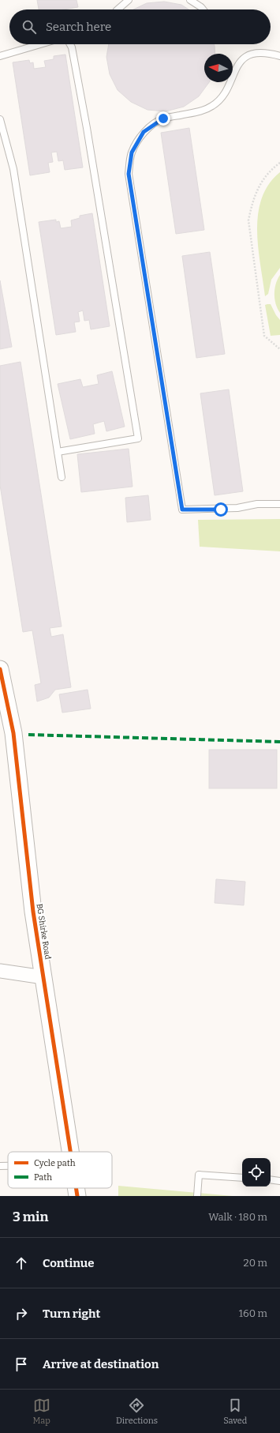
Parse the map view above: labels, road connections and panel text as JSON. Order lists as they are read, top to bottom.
{
  "streets": {
    "street": ["BG Shirke Road"]
  },
  "legend": ["Cycle path", "Path"],
  "north": "left",
  "page": {
    "search": "Search here",
    "heading": ["3 min", "Walk · 180 m"],
    "list": [
      ["Continue", "20 m"],
      ["Turn right", "160 m"],
      "Arrive at destination"
    ],
    "nav": ["Map", "Directions", "Saved"]
  }
}
